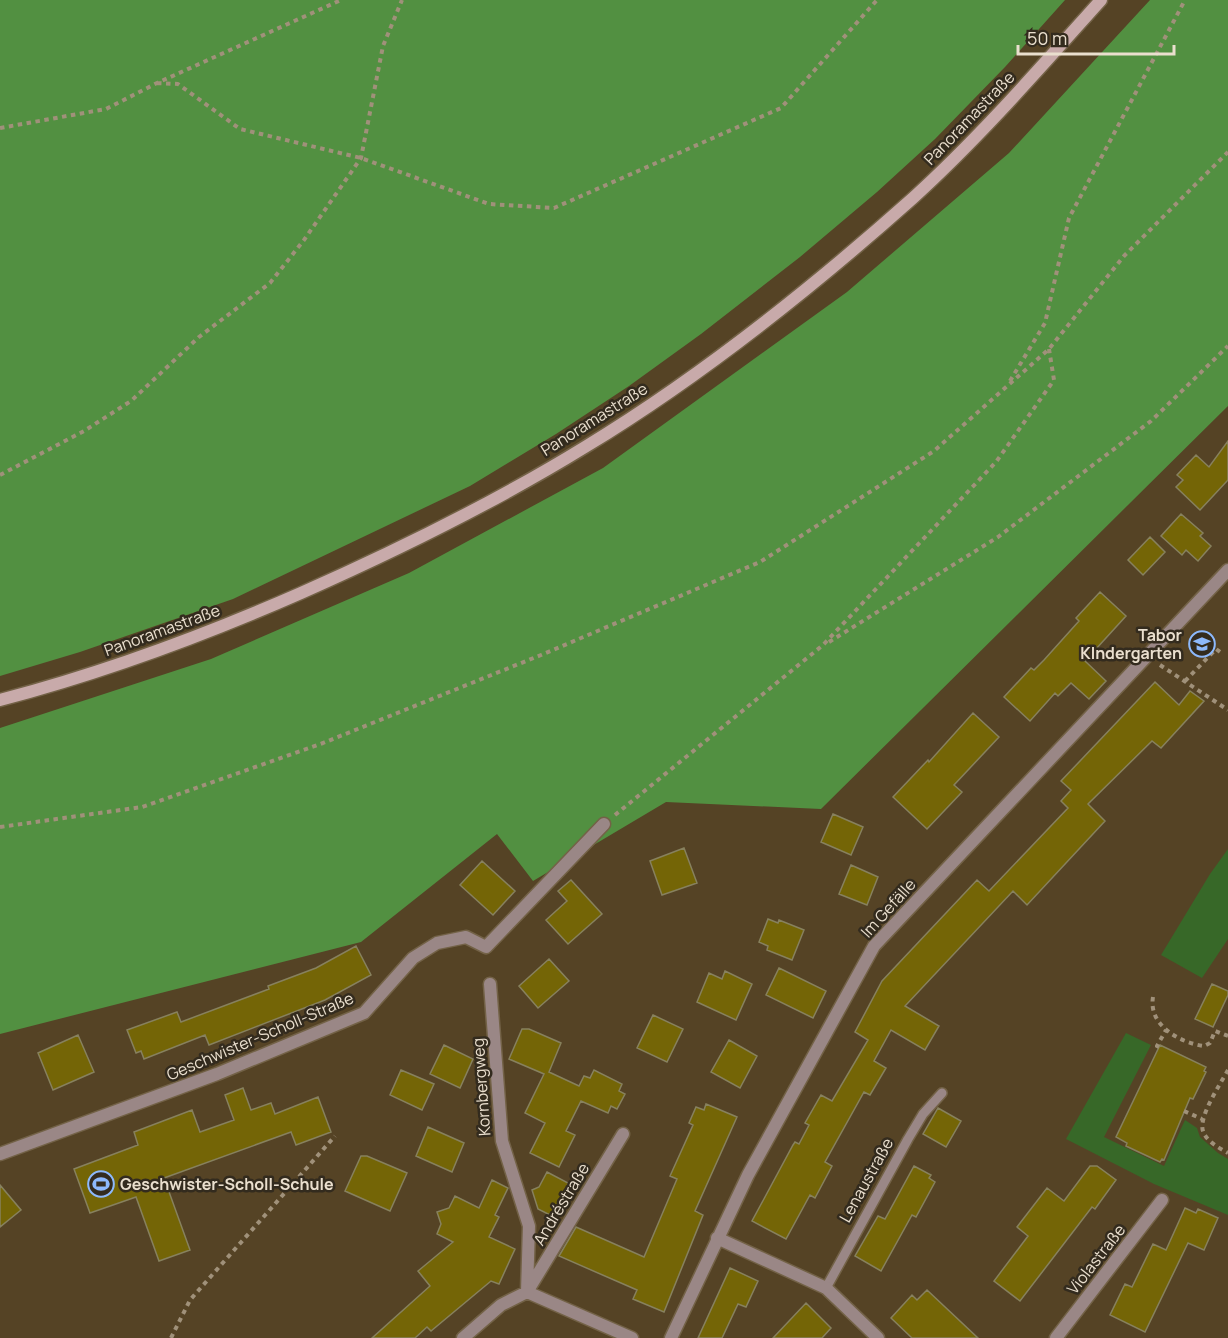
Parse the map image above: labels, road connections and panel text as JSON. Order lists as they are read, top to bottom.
{
  "streets": {
    "main road": ["Panoramastraße"],
    "street": [
      "Im Gefälle",
      "Geschwister-Scholl-Straße",
      "Kornbergweg",
      "Andréstraße",
      "Violastraße"
    ],
    "lane": ["Lenaustraße"]
  },
  "crossings": [
    ["Kornbergweg", "Andréstraße"]
  ],
  "places": {
    "school or university": ["Tabor KIndergarten"],
    "sports": ["Geschwister-Scholl-Schule"]
  },
  "scale_bar": "50 m"
}
